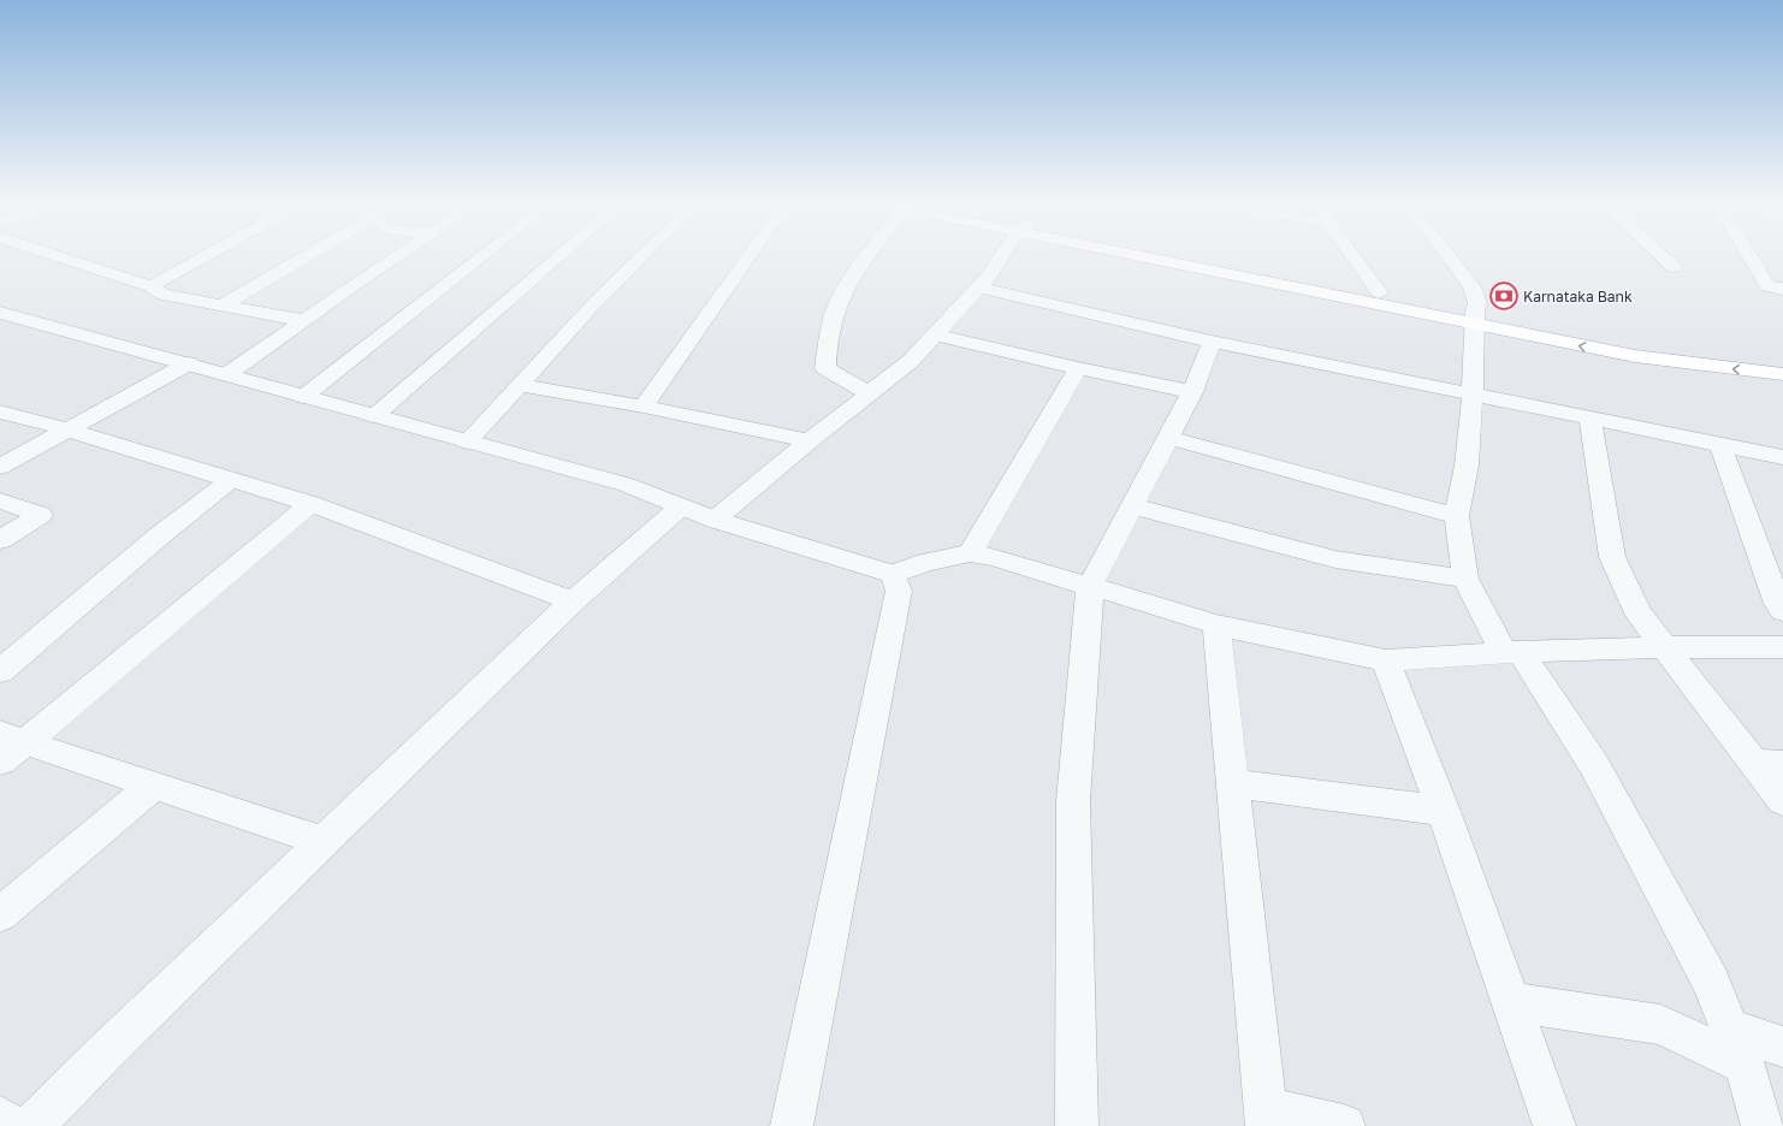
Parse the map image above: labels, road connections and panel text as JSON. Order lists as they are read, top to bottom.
{
  "places": {
    "bank": ["Karnataka Bank"]
  }
}
